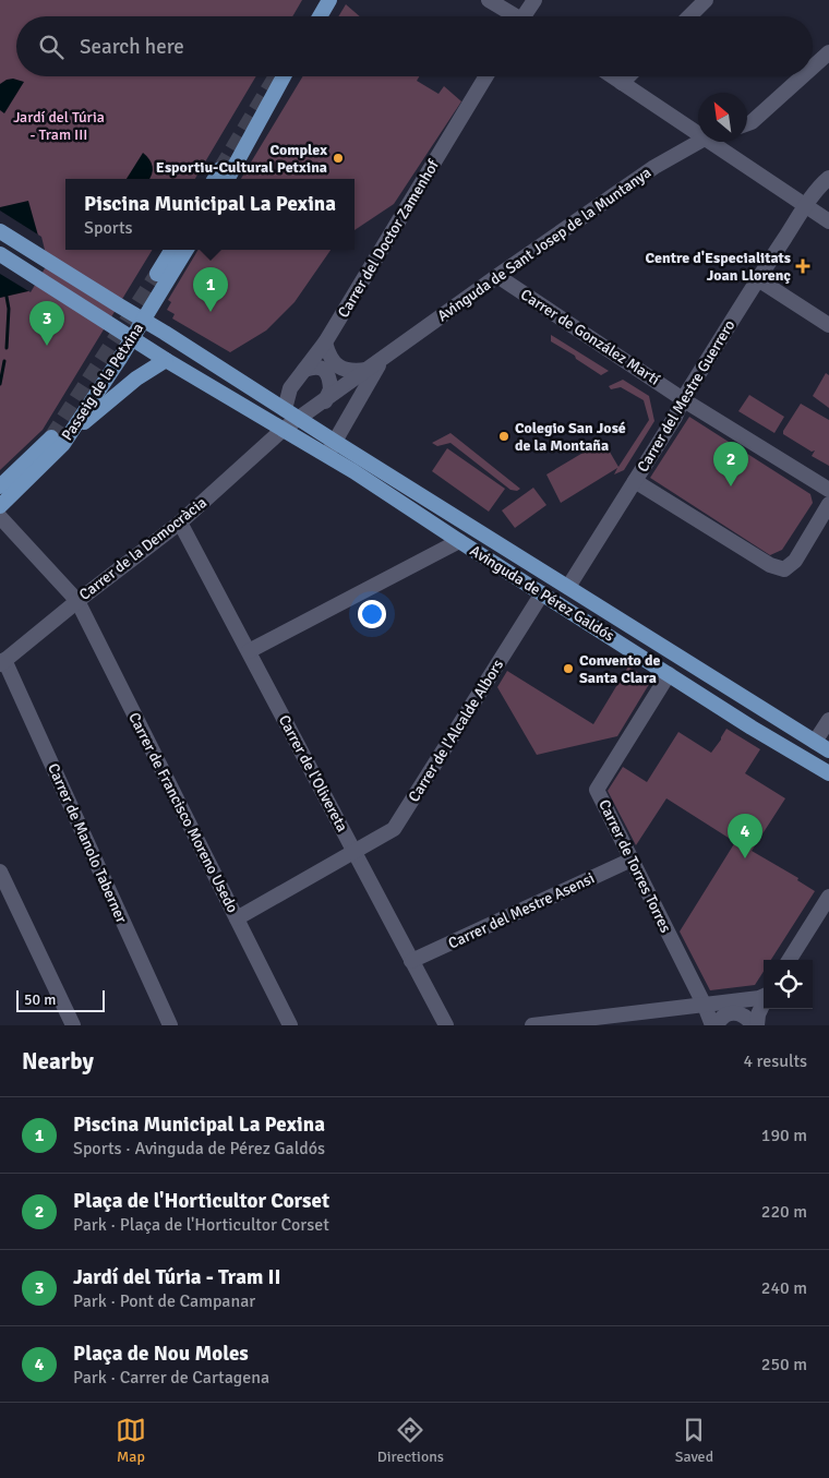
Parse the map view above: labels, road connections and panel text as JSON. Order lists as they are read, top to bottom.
{
  "streets": {
    "main road": ["Passeig de la Petxina", "Avinguda de Pérez Galdós"],
    "street": [
      "Carrer del Doctor Zamenhof",
      "Avinguda de Sant Josep de la Muntanya",
      "Carrer de González Martí",
      "Carrer del Mestre Guerrero",
      "Carrer de la Democràcia",
      "Carrer de l'Alcalde Albors",
      "Carrer de l'Olivereta",
      "Carrer de Francisco Moreno Usedo",
      "Carrer de Manolo Taberner",
      "Carrer de Torres Torres",
      "Carrer del Mestre Asensi"
    ]
  },
  "crossings": [
    ["Carrer del Doctor Zamenhof", "Avinguda de Pérez Galdós"],
    ["Avinguda de Sant Josep de la Muntanya", "Carrer de González Martí"],
    ["Avinguda de Sant Josep de la Muntanya", "Avinguda de Pérez Galdós"],
    ["Carrer de González Martí", "Carrer del Mestre Guerrero"],
    ["Passeig de la Petxina", "Avinguda de Pérez Galdós"],
    ["Carrer del Mestre Guerrero", "Avinguda de Pérez Galdós"],
    ["Carrer de la Democràcia", "Avinguda de Pérez Galdós"],
    ["Carrer de la Democràcia", "Carrer de l'Olivereta"],
    ["Carrer de la Democràcia", "Carrer de Francisco Moreno Usedo"],
    ["Carrer de la Democràcia", "Carrer de Manolo Taberner"],
    ["Avinguda de Pérez Galdós", "Carrer de l'Alcalde Albors"],
    ["Avinguda de Pérez Galdós", "Carrer de Torres Torres"],
    ["Carrer de l'Alcalde Albors", "Carrer de l'Olivereta"],
    ["Carrer de l'Alcalde Albors", "Carrer de Francisco Moreno Usedo"],
    ["Carrer de l'Olivereta", "Carrer del Mestre Asensi"],
    ["Carrer de Torres Torres", "Carrer del Mestre Asensi"]
  ],
  "parks": ["Jardí del Túria - Tram III"],
  "places": {
    "other": ["Complex Esportiu-Cultural Petxina", "Colegio San José de la Montaña", "Convento de Santa Clara"],
    "health": ["Centre d'Especialitats Joan Llorenç"]
  },
  "scale_bar": "50 m",
  "north": "top left",
  "page": {
    "search": "Search here",
    "popup": ["Piscina Municipal La Pexina", "Sports"],
    "pins": [
      "1",
      "3",
      "2",
      "4"
    ],
    "scale": "50 m",
    "heading": ["Nearby", "4 results"],
    "list": [
      {
        "mark": "1",
        "name": "Piscina Municipal La Pexina",
        "note": "Sports · Avinguda de Pérez Galdós",
        "value": "190 m"
      },
      {
        "mark": "2",
        "name": "Plaça de l'Horticultor Corset",
        "note": "Park · Plaça de l'Horticultor Corset",
        "value": "220 m"
      },
      {
        "mark": "3",
        "name": "Jardí del Túria - Tram II",
        "note": "Park · Pont de Campanar",
        "value": "240 m"
      },
      {
        "mark": "4",
        "name": "Plaça de Nou Moles",
        "note": "Park · Carrer de Cartagena",
        "value": "250 m"
      }
    ],
    "nav": ["Map", "Directions", "Saved"]
  }
}
